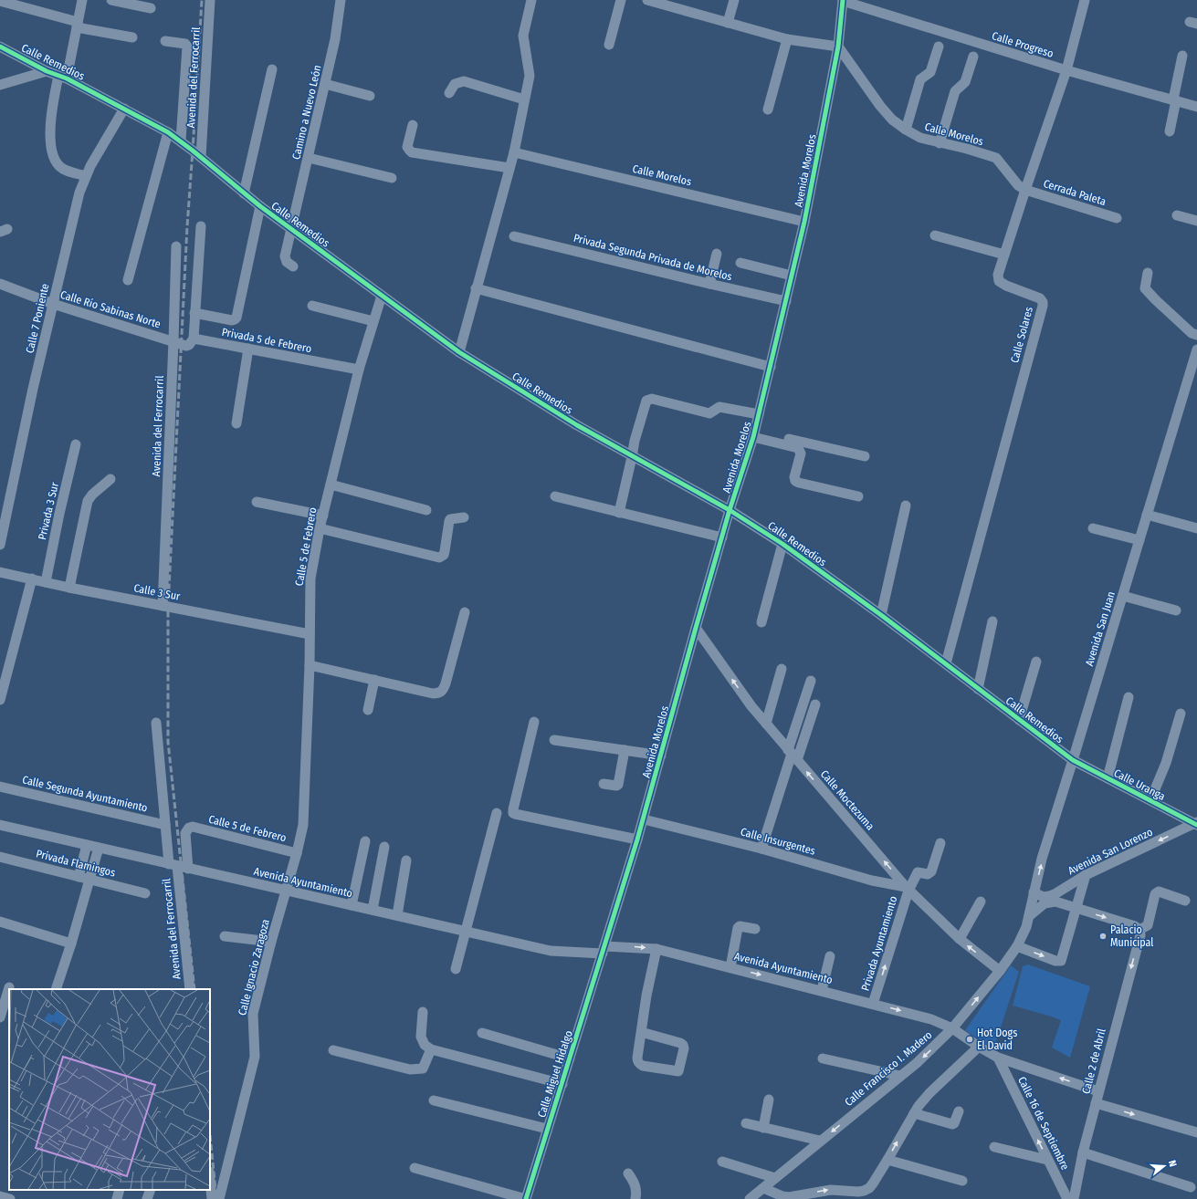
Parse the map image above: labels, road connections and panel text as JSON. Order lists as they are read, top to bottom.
{
  "streets": {
    "street": [
      "Calle Progreso",
      "Calle Remedios",
      "Avenida del Ferrocarril",
      "Camino a Nuevo León",
      "Calle Morelos",
      "Avenida Morelos",
      "Cerrada Paleta",
      "Privada Segunda Privada de Morelos",
      "Calle Río Sabinas Norte",
      "Calle 7 Poniente",
      "Calle Solares",
      "Privada 5 de Febrero",
      "Privada 3 Sur",
      "Calle 5 de Febrero",
      "Calle 3 Sur",
      "Avenida San Juan",
      "Calle Uranga",
      "Calle Segunda Ayuntamiento",
      "Calle Moctezuma",
      "Calle Insurgentes",
      "Avenida San Lorenzo",
      "Privada Flamingos",
      "Avenida Ayuntamiento",
      "Privada Ayuntamiento",
      "Calle Ignacio Zaragoza",
      "Calle 2 de Abril",
      "Calle Francisco I. Madero",
      "Calle Miguel Hidalgo",
      "Calle 16 de Septiembre"
    ]
  },
  "crossings": [
    ["Calle Progreso", "Avenida Morelos"],
    ["Calle Progreso", "Calle Solares"],
    ["Calle Remedios", "Avenida del Ferrocarril"],
    ["Calle Remedios", "Camino a Nuevo León"],
    ["Calle Remedios", "Avenida Morelos"],
    ["Calle Remedios", "Calle 7 Poniente"],
    ["Calle Remedios", "Calle Solares"],
    ["Calle Remedios", "Calle 5 de Febrero"],
    ["Calle Remedios", "Avenida San Juan"],
    ["Calle Remedios", "Calle Uranga"],
    ["Avenida del Ferrocarril", "Calle Río Sabinas Norte"],
    ["Avenida del Ferrocarril", "Privada 5 de Febrero"],
    ["Avenida del Ferrocarril", "Calle 3 Sur"],
    ["Avenida del Ferrocarril", "Calle Segunda Ayuntamiento"],
    ["Avenida del Ferrocarril", "Avenida Ayuntamiento"],
    ["Calle Morelos", "Avenida Morelos"],
    ["Calle Morelos", "Cerrada Paleta"],
    ["Calle Morelos", "Calle Solares"],
    ["Avenida Morelos", "Privada Segunda Privada de Morelos"],
    ["Avenida Morelos", "Calle Moctezuma"],
    ["Avenida Morelos", "Calle Insurgentes"],
    ["Avenida Morelos", "Avenida Ayuntamiento"],
    ["Avenida Morelos", "Calle Miguel Hidalgo"],
    ["Cerrada Paleta", "Calle Solares"],
    ["Calle Río Sabinas Norte", "Calle 7 Poniente"],
    ["Calle Río Sabinas Norte", "Privada 5 de Febrero"],
    ["Privada 5 de Febrero", "Calle 5 de Febrero"],
    ["Privada 3 Sur", "Calle 3 Sur"],
    ["Calle 5 de Febrero", "Calle 3 Sur"],
    ["Calle 5 de Febrero", "Avenida Ayuntamiento"],
    ["Calle 5 de Febrero", "Calle Ignacio Zaragoza"],
    ["Avenida San Juan", "Calle Uranga"],
    ["Avenida San Juan", "Avenida San Lorenzo"],
    ["Avenida San Juan", "Calle Francisco I. Madero"],
    ["Calle Uranga", "Avenida San Lorenzo"],
    ["Calle Moctezuma", "Calle Insurgentes"],
    ["Calle Moctezuma", "Privada Ayuntamiento"],
    ["Calle Moctezuma", "Calle Francisco I. Madero"],
    ["Calle Insurgentes", "Privada Ayuntamiento"],
    ["Avenida Ayuntamiento", "Privada Ayuntamiento"],
    ["Avenida Ayuntamiento", "Calle Ignacio Zaragoza"],
    ["Avenida Ayuntamiento", "Calle 2 de Abril"],
    ["Avenida Ayuntamiento", "Calle Francisco I. Madero"],
    ["Avenida Ayuntamiento", "Calle Miguel Hidalgo"],
    ["Avenida Ayuntamiento", "Calle 16 de Septiembre"]
  ],
  "one_way": [
    "Calle Moctezuma",
    "Avenida San Lorenzo",
    "Calle 2 de Abril",
    "Calle 16 de Septiembre"
  ],
  "places": ["Palacio Municipal", "Hot Dogs El David"],
  "north": "right"
}
